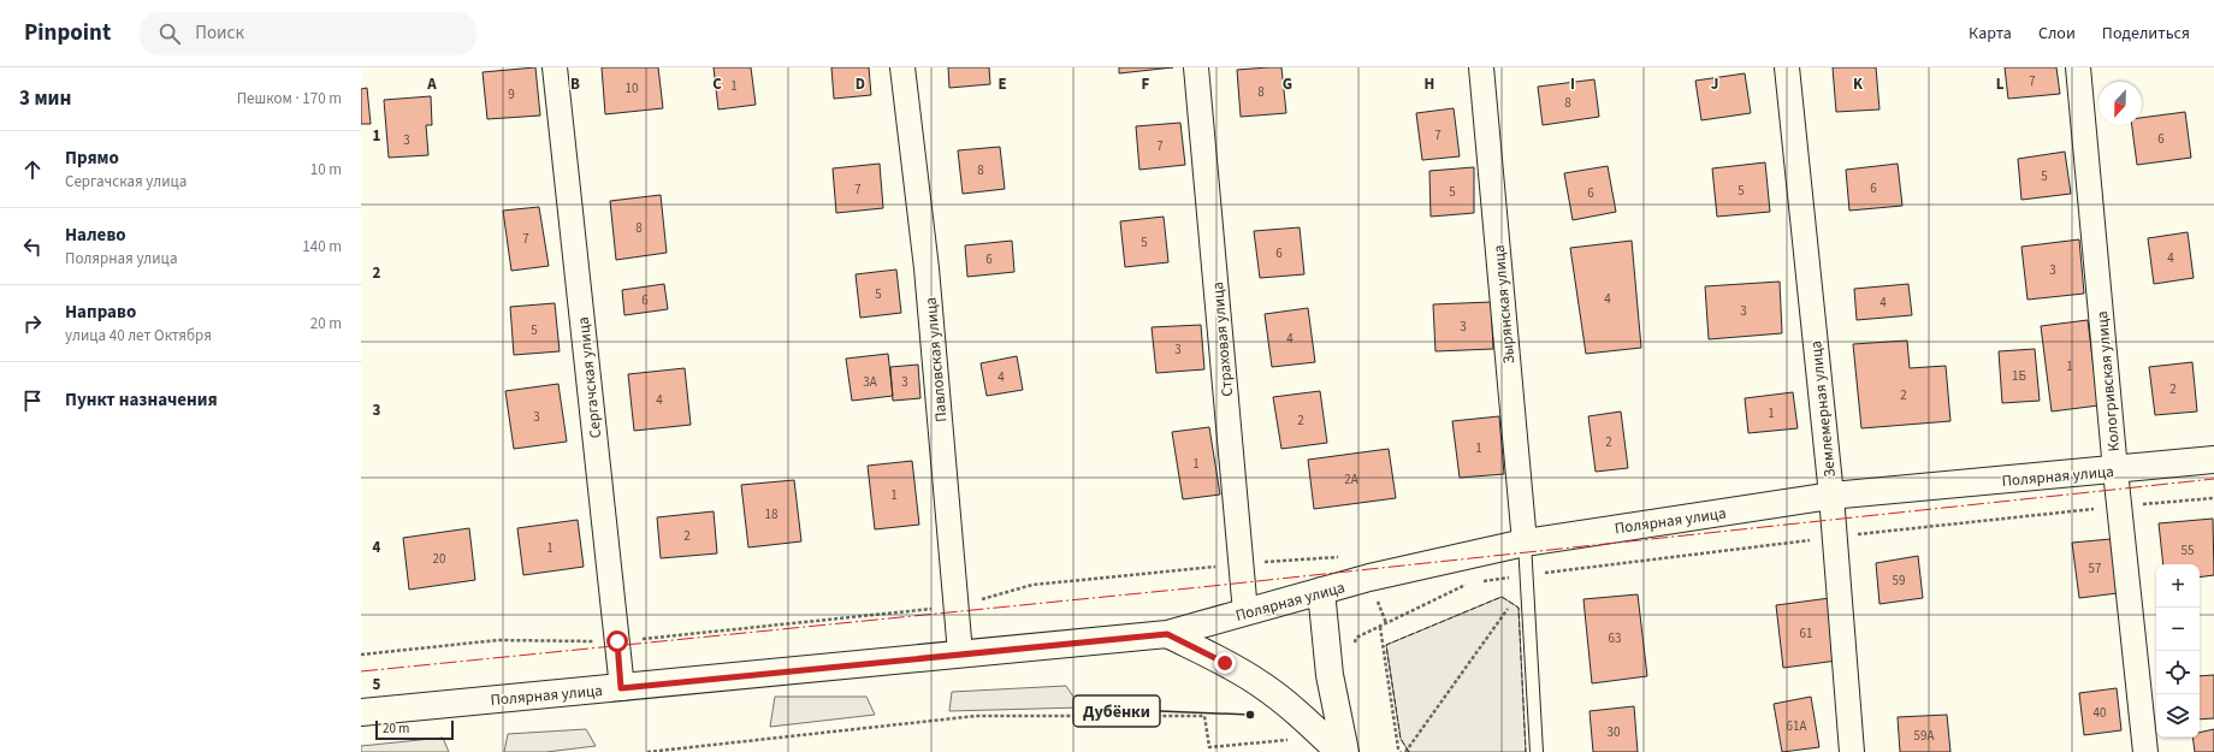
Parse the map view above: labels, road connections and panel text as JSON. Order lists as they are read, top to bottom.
{
  "streets": {
    "main road": ["Полярная улица"],
    "street": [
      "Зырянская улица",
      "Страховая улица",
      "Павловская улица",
      "Сергачская улица",
      "Кологривская улица",
      "Землемерная улица"
    ]
  },
  "crossings": [
    ["Зырянская улица", "Полярная улица"],
    ["Страховая улица", "Полярная улица"],
    ["Павловская улица", "Полярная улица"],
    ["Сергачская улица", "Полярная улица"],
    ["Кологривская улица", "Полярная улица"],
    ["Землемерная улица", "Полярная улица"]
  ],
  "places": ["Дубёнки"],
  "house_numbers": [
    "7",
    "1",
    "10",
    "8",
    "9",
    "8",
    "7",
    "6",
    "3",
    "7",
    "8",
    "5",
    "6",
    "7",
    "5",
    "5",
    "6",
    "8",
    "7",
    "5",
    "6",
    "4",
    "6",
    "3",
    "5",
    "4",
    "6",
    "4",
    "3",
    "3",
    "5",
    "4",
    "3",
    "1",
    "1Б",
    "4",
    "3А",
    "3",
    "2",
    "2",
    "4",
    "1",
    "3",
    "2",
    "2",
    "1",
    "1",
    "2А",
    "1",
    "18",
    "2",
    "1",
    "55",
    "20",
    "57",
    "59",
    "61",
    "63",
    "40",
    "61А",
    "30",
    "59А"
  ],
  "scale_bar": "20 m",
  "north": "bottom",
  "page": {
    "header": "Pinpoint",
    "search": "Поиск",
    "nav": ["Карта", "Слои", "Поделиться"],
    "heading": ["3 мин", "Пешком · 170 m"],
    "list": [
      ["Прямо", "Сергачская улица", "10 m"],
      ["Налево", "Полярная улица", "140 m"],
      ["Направо", "улица 40 лет Октября", "20 m"],
      "Пункт назначения"
    ],
    "map_buttons": ["+", "−"],
    "scale": "20 m"
  },
  "grid": {
    "columns": [
      "A",
      "B",
      "C",
      "D",
      "E",
      "F",
      "G",
      "H",
      "I",
      "J",
      "K",
      "L"
    ],
    "rows": [
      "1",
      "2",
      "3",
      "4",
      "5"
    ]
  }
}
